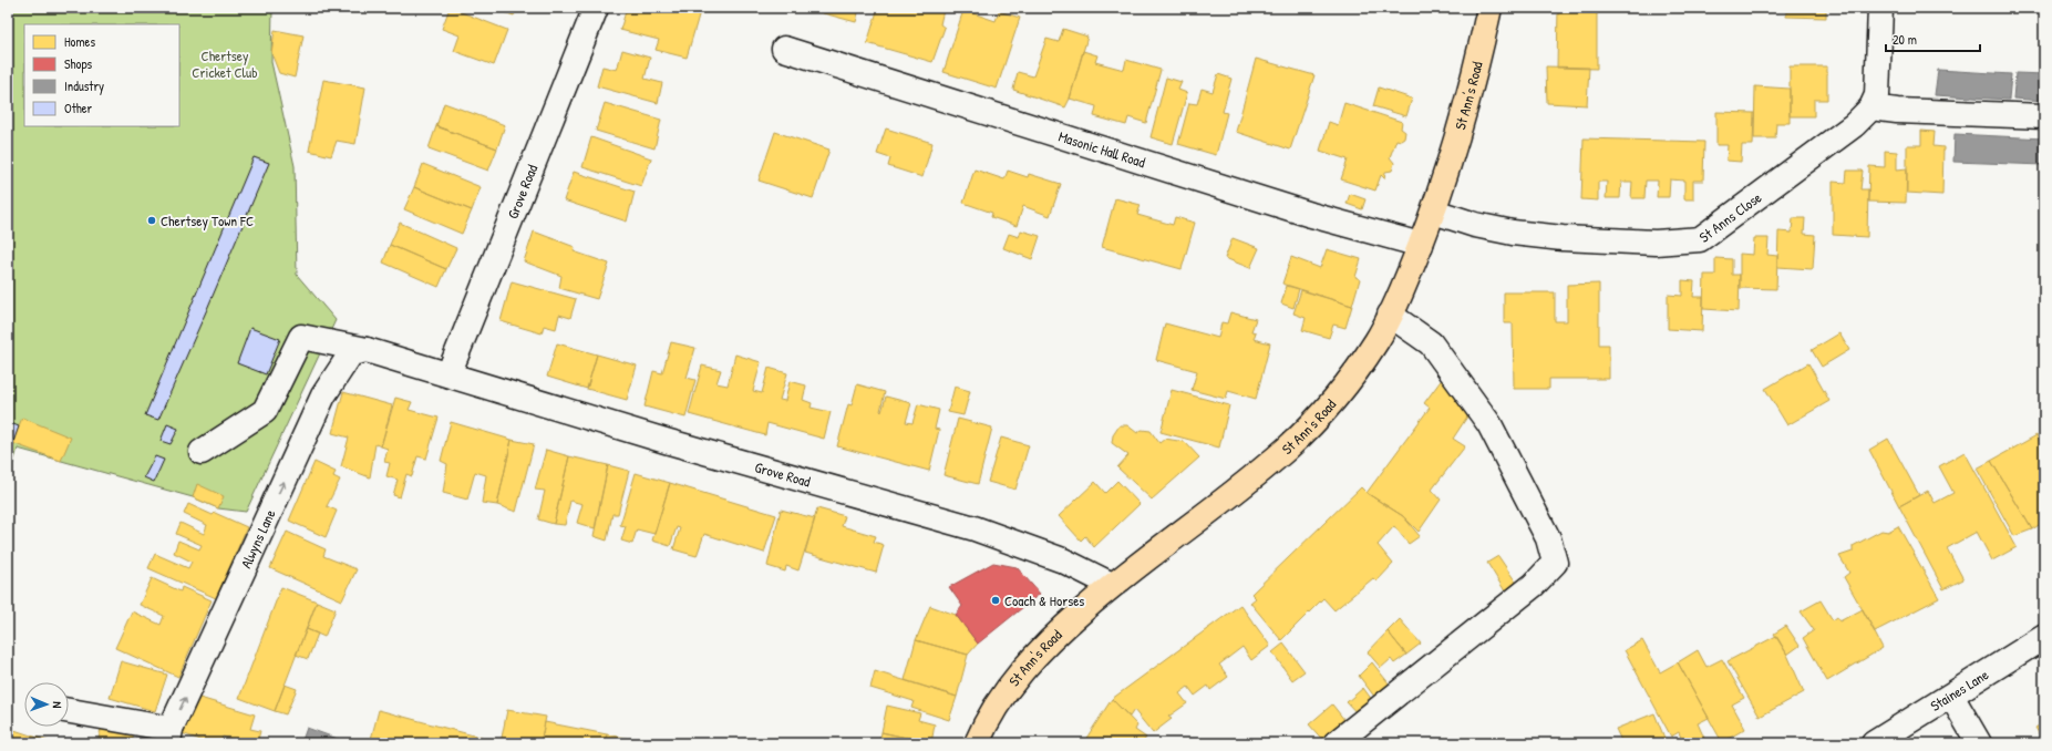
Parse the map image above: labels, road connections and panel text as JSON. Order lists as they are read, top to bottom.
{
  "streets": {
    "main road": ["St Ann's Road"],
    "street": [
      "Masonic Hall Road",
      "Grove Road",
      "St Anns Close",
      "Alwyns Lane",
      "Staines Lane"
    ]
  },
  "crossings": [
    ["St Ann's Road", "Masonic Hall Road"],
    ["St Ann's Road", "Grove Road"],
    ["St Ann's Road", "St Anns Close"],
    ["Grove Road", "Alwyns Lane"]
  ],
  "one_way": ["Alwyns Lane"],
  "parks": ["Chertsey Cricket Club"],
  "places": ["Chertsey Town FC", "Coach & Horses"],
  "legend": [
    "Homes",
    "Shops",
    "Industry",
    "Other"
  ],
  "scale_bar": "20 m",
  "north": "right"
}
